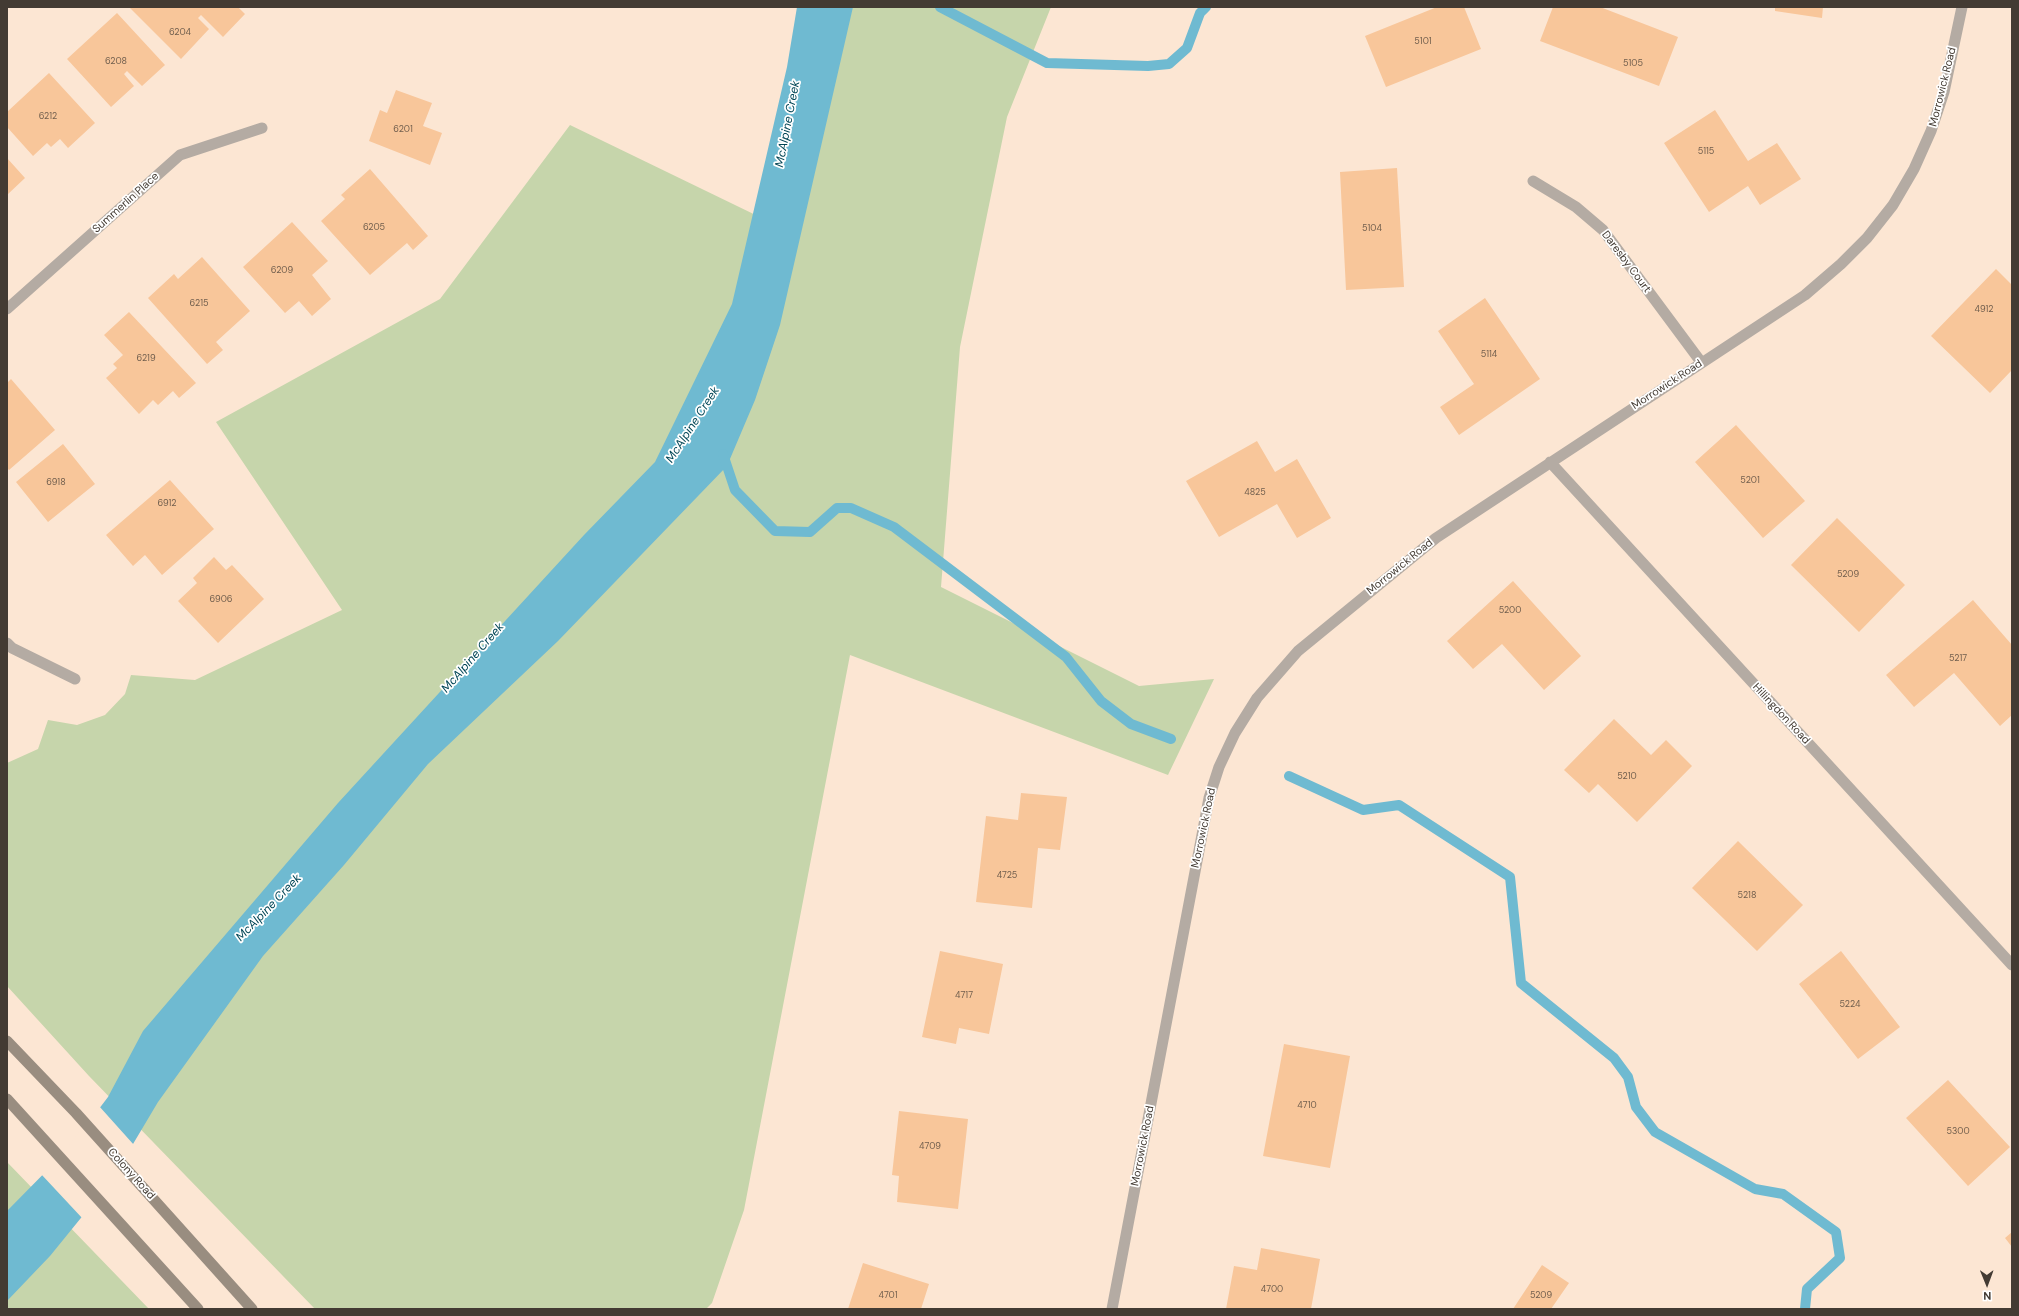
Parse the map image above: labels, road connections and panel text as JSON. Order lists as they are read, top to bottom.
{
  "streets": {
    "main road": ["Colony Road"],
    "street": [
      "Morrowick Road",
      "Summerlin Place",
      "Daresby Court",
      "Hillingdon Road"
    ]
  },
  "crossings": [
    ["Morrowick Road", "Daresby Court"],
    ["Morrowick Road", "Hillingdon Road"]
  ],
  "water": ["McAlpine Creek"],
  "house_numbers": [
    "6204",
    "5101",
    "6208",
    "5105",
    "6212",
    "6201",
    "5115",
    "6205",
    "5104",
    "6209",
    "6215",
    "4912",
    "5114",
    "6219",
    "5201",
    "6918",
    "4825",
    "6912",
    "5209",
    "6906",
    "5200",
    "5217",
    "5210",
    "4725",
    "5218",
    "4717",
    "5224",
    "4710",
    "5300",
    "4709",
    "4700",
    "4701",
    "5209"
  ],
  "north": "bottom"
}
